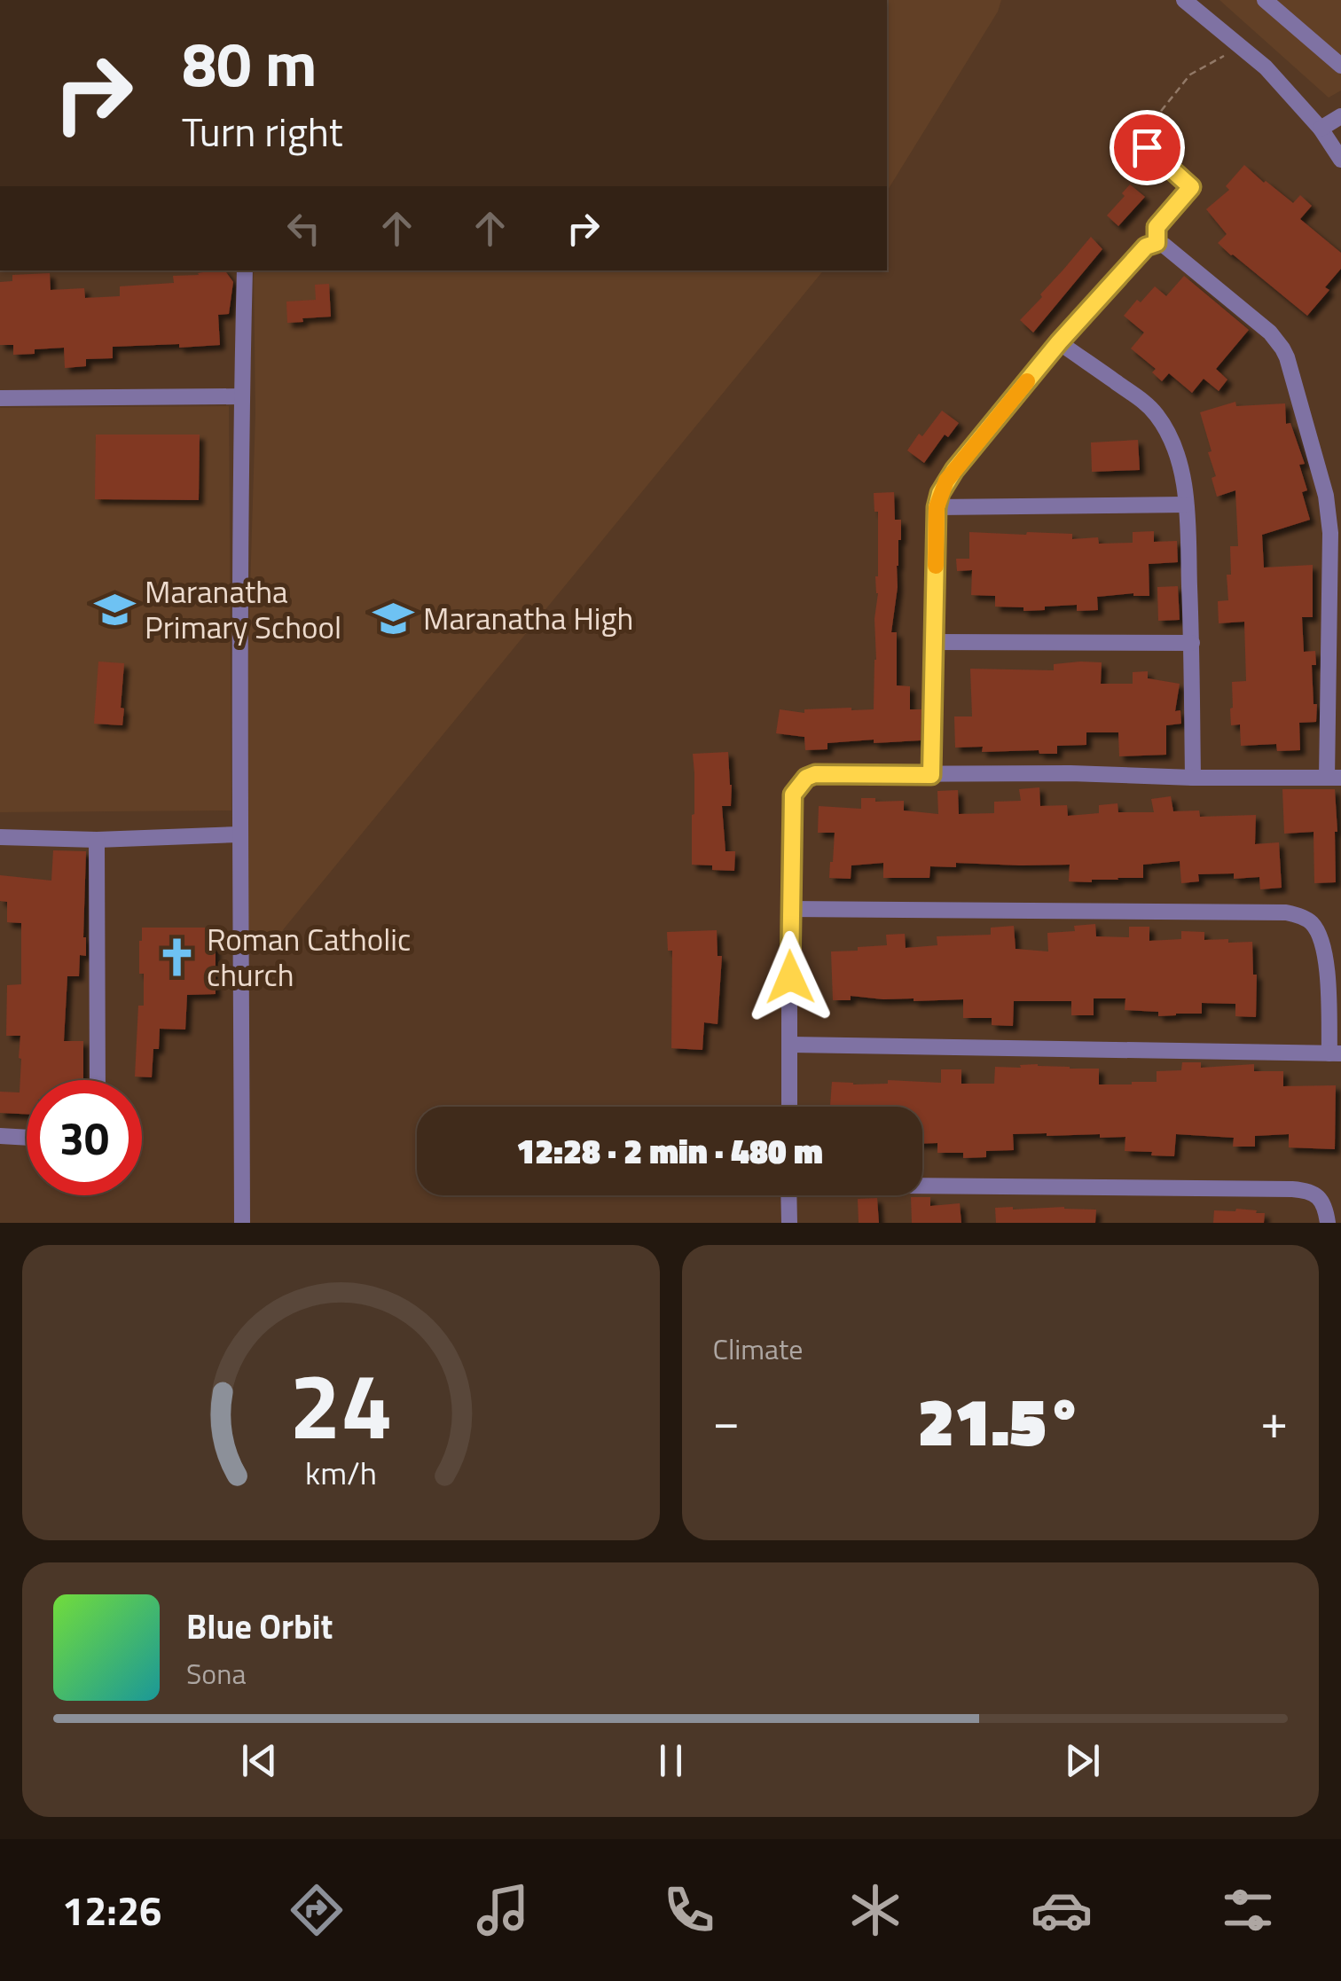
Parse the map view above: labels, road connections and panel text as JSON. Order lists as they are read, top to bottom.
{
  "places": {
    "school or university": ["Maranatha Primary School", "Maranatha High"],
    "church": ["Roman Catholic church"]
  },
  "page": {
    "turn": ["80 m", "Turn right"],
    "limit": "30",
    "trip": "12:28 · 2 min · 480 m",
    "tile": "Climate",
    "heat": ["−", "21.5°", "+"],
    "song": ["Blue Orbit", "Sona"],
    "tabs": "12:26",
    "gauge": ["24", "km/h"]
  }
}
